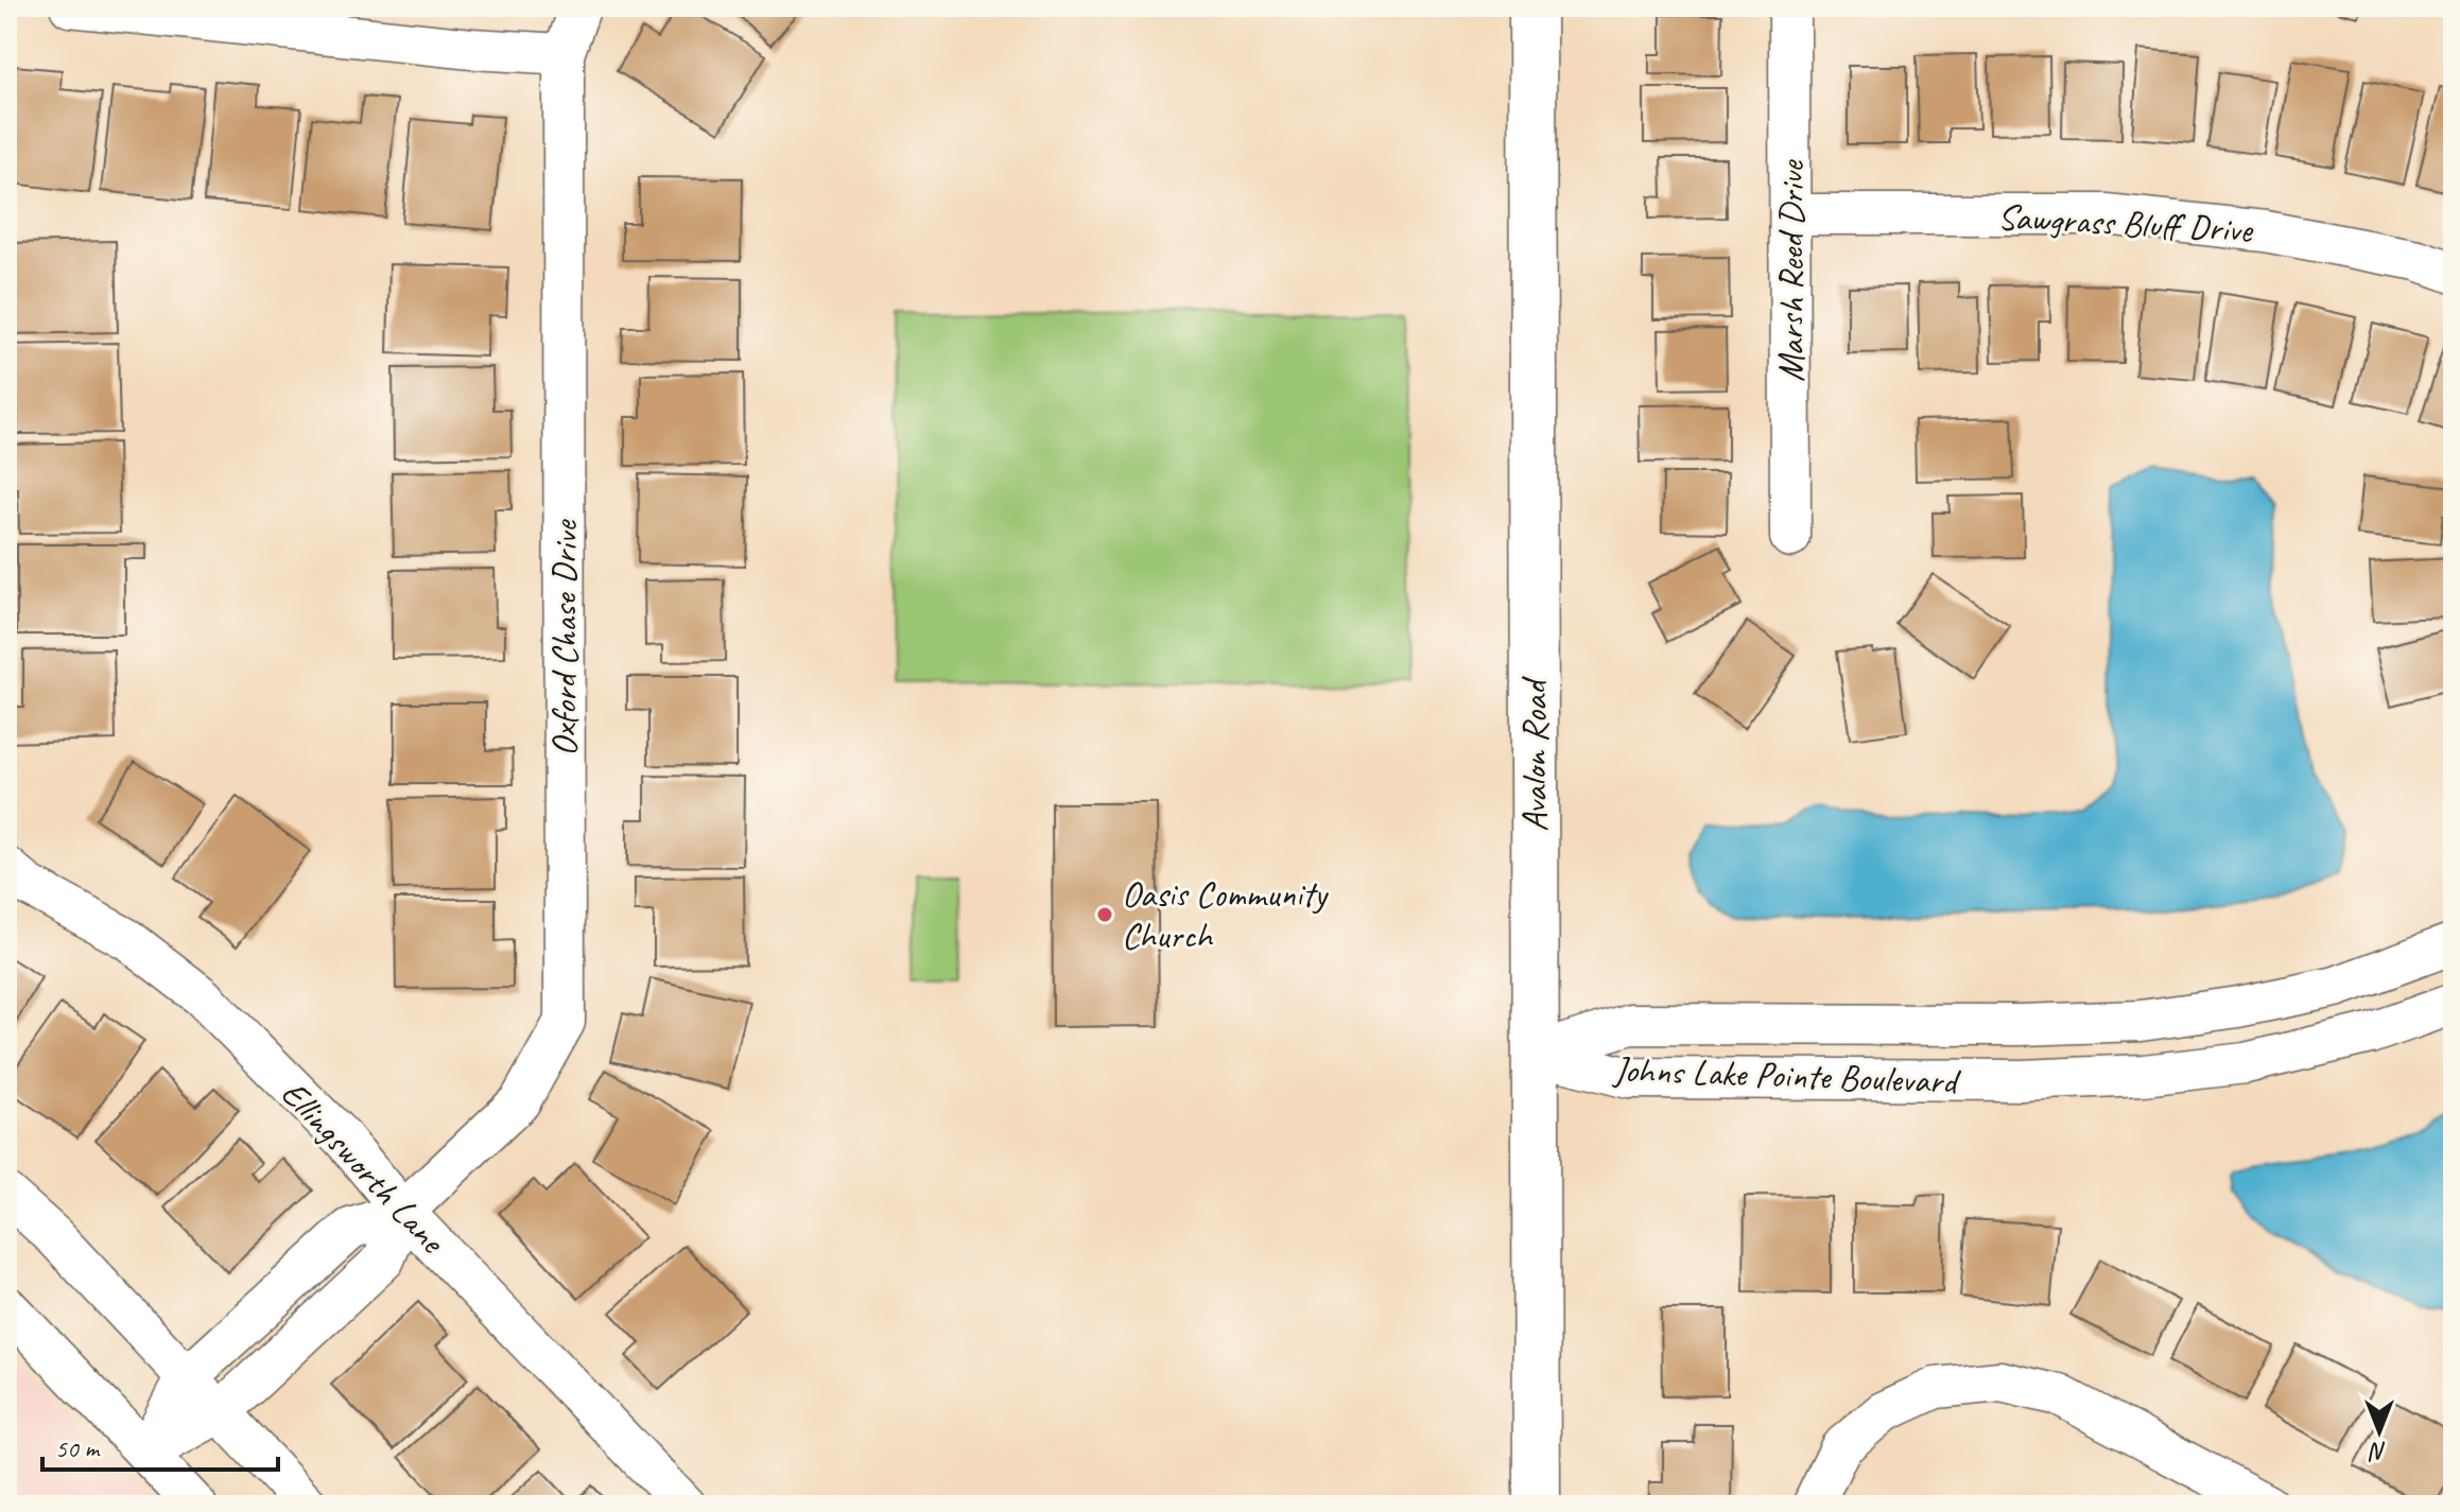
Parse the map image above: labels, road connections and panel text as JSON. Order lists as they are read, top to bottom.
{
  "streets": {
    "main road": ["Avalon Road"],
    "street": [
      "Sawgrass Bluff Drive",
      "Marsh Reed Drive",
      "Oxford Chase Drive",
      "Johns Lake Pointe Boulevard",
      "Ellingsworth Lane"
    ]
  },
  "crossings": [
    ["Sawgrass Bluff Drive", "Marsh Reed Drive"],
    ["Oxford Chase Drive", "Ellingsworth Lane"],
    ["Avalon Road", "Johns Lake Pointe Boulevard"]
  ],
  "places": ["Oasis Community Church"],
  "scale_bar": "50 m",
  "north": "bottom"
}
